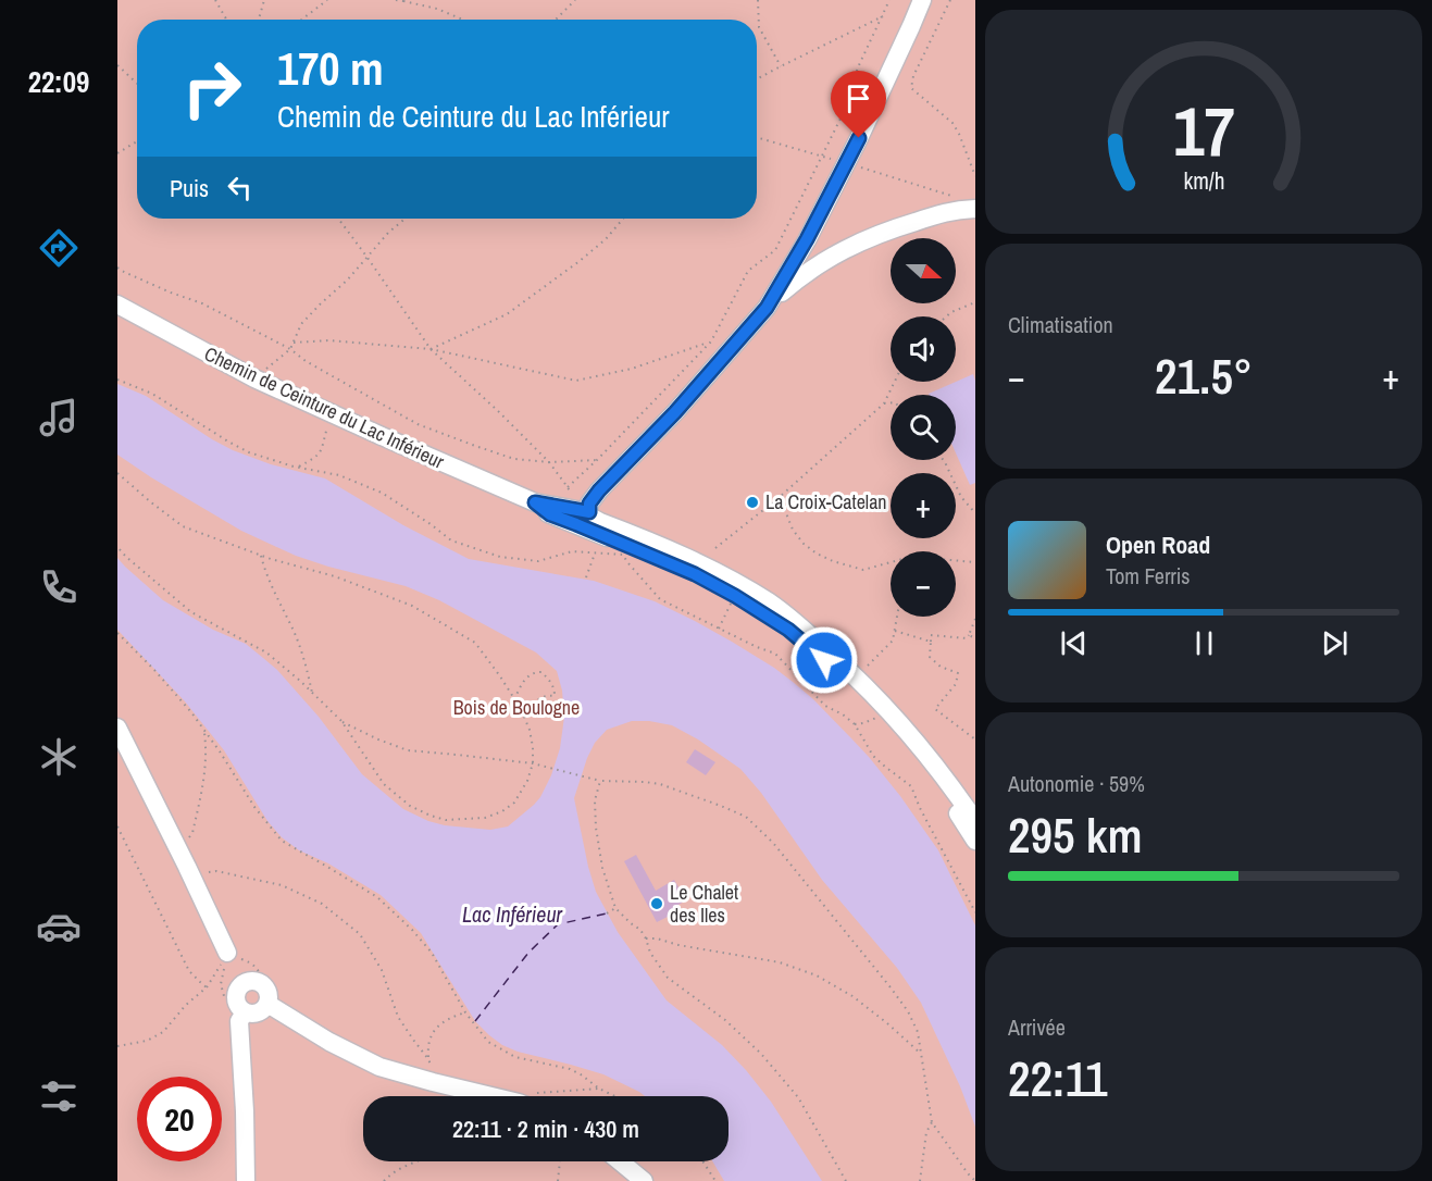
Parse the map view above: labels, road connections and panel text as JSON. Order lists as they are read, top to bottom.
{
  "streets": {
    "street": ["Chemin de Ceinture du Lac Inférieur"]
  },
  "water": ["Lac Inférieur"],
  "parks": ["Bois de Boulogne"],
  "places": ["La Croix-Catelan", "Le Chalet des Iles"],
  "north": "right",
  "page": {
    "tabs": "22:09",
    "turn": ["170 m", "Chemin de Ceinture du Lac Inférieur"],
    "then": "Puis",
    "map_buttons": ["+", "−"],
    "tile": [
      "Climatisation",
      ["Autonomie · 59%", "295 km"],
      ["Arrivée", "22:11"]
    ],
    "heat": ["−", "21.5°", "+"],
    "song": ["Open Road", "Tom Ferris"],
    "limit": "20",
    "trip": "22:11 · 2 min · 430 m",
    "gauge": ["17", "km/h"]
  }
}
